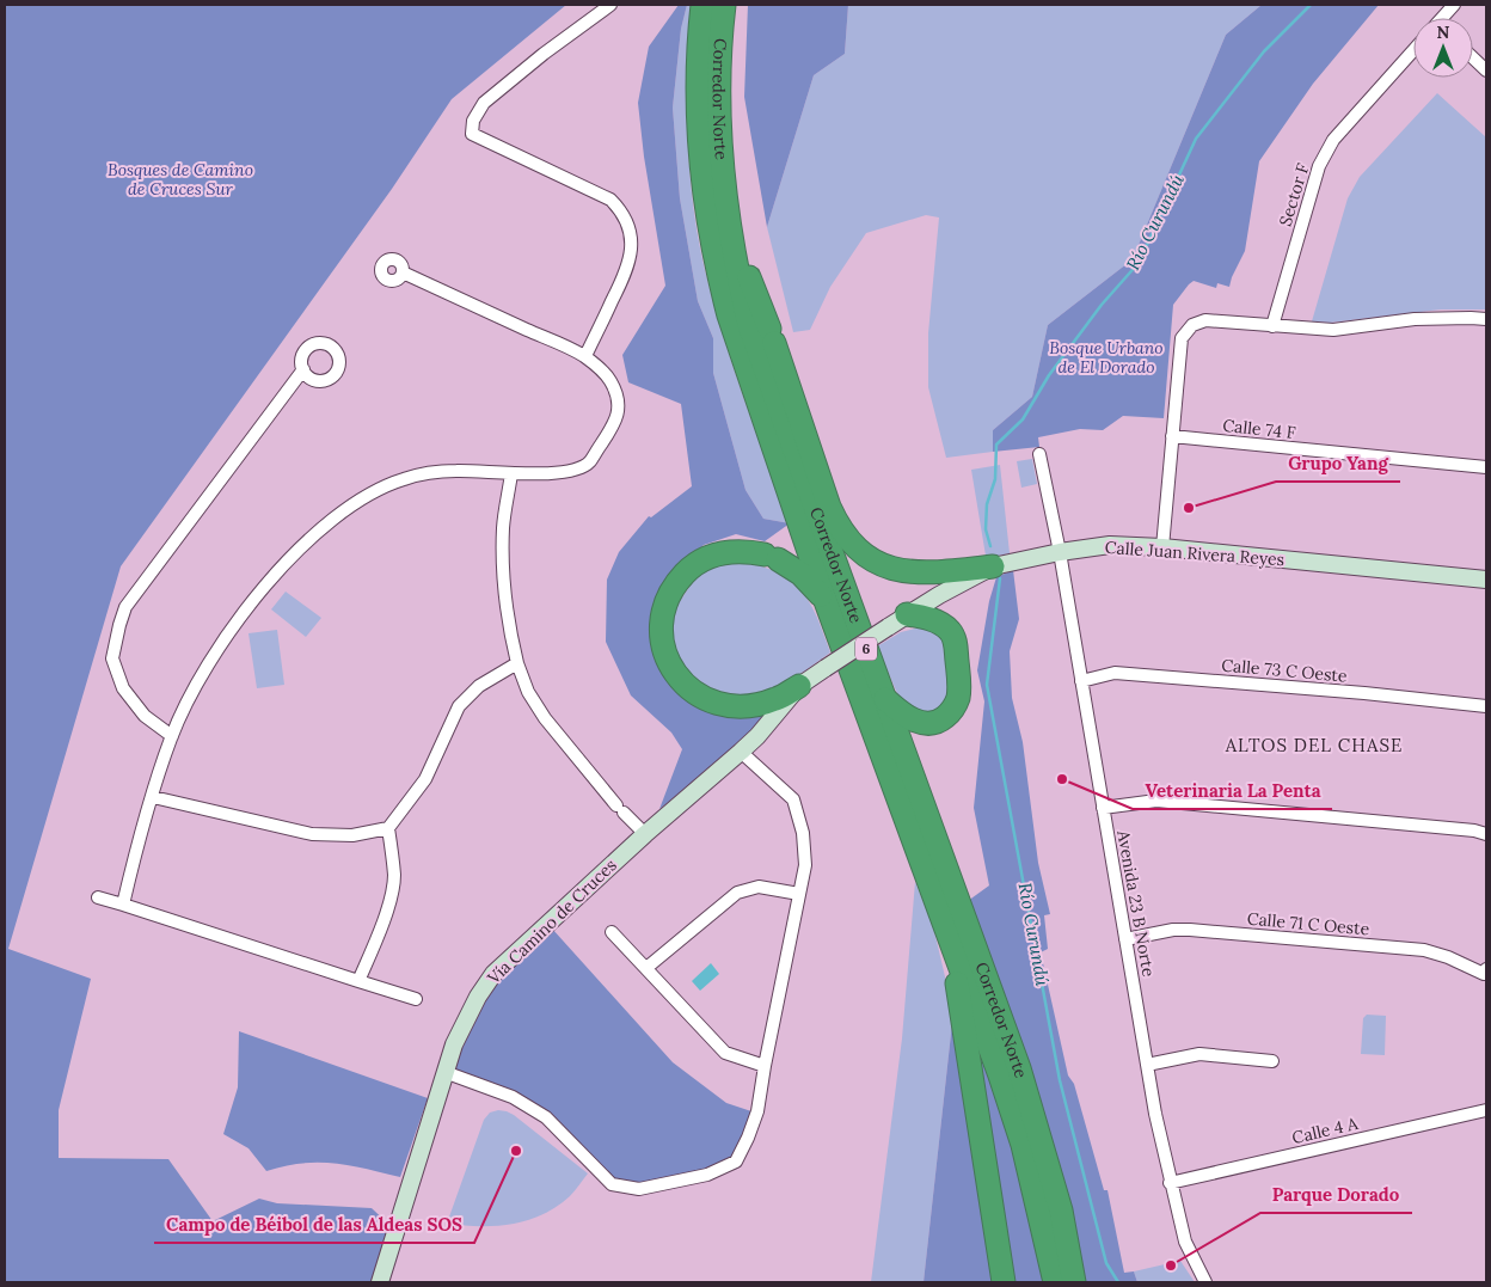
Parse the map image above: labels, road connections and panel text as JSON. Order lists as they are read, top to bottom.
{
  "streets": {
    "highway": ["Corredor Norte", "6"],
    "street": [
      "Sector F",
      "Calle 74 F",
      "Calle Juan Rivera Reyes",
      "Calle 73 C Oeste",
      "Avenida 23 B Norte",
      "Vía Camino de Cruces",
      "Calle 71 C Oeste",
      "Calle 4 A"
    ]
  },
  "crossings": [
    ["Calle Juan Rivera Reyes", "Avenida 23 B Norte"],
    ["Calle Juan Rivera Reyes", "Vía Camino de Cruces"],
    ["Calle 73 C Oeste", "Avenida 23 B Norte"],
    ["Avenida 23 B Norte", "Calle 71 C Oeste"],
    ["Avenida 23 B Norte", "Calle 4 A"]
  ],
  "districts": ["ALTOS DEL CHASE"],
  "water": ["Río Curundú"],
  "parks": ["Bosques de Camino de Cruces Sur", "Bosque Urbano de El Dorado"],
  "places": [
    "Grupo Yang",
    "Veterinaria La Penta",
    "Campo de Béibol de las Aldeas SOS",
    "Parque Dorado"
  ],
  "north": "top"
}
